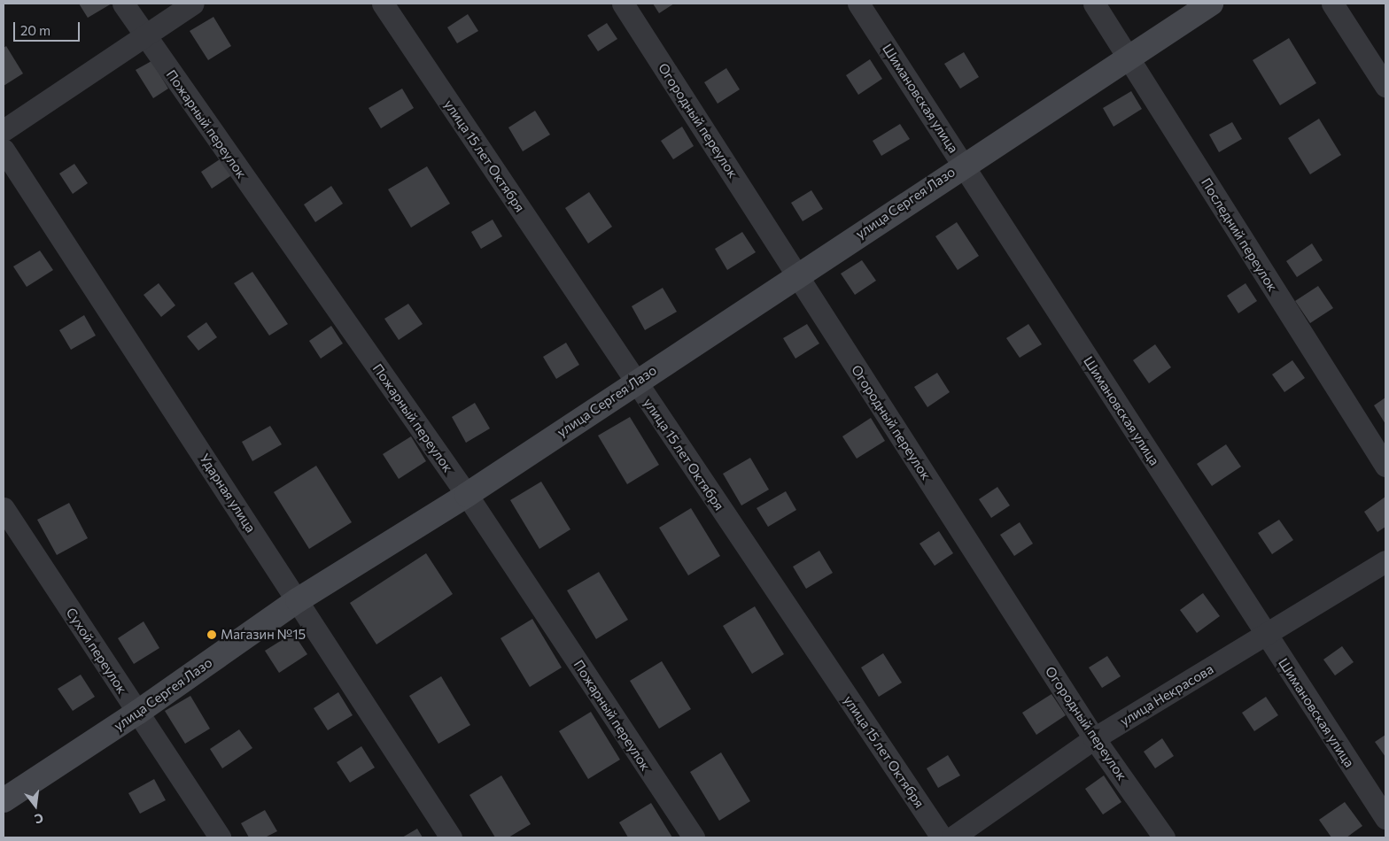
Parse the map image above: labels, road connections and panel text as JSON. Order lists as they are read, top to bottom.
{
  "streets": {
    "main road": ["улица Сергея Лазо"],
    "street": [
      "Шимановская улица",
      "Огородный переулок",
      "Пожарный переулок",
      "улица 15 лет Октября",
      "Последний переулок",
      "Ударная улица",
      "Сухой переулок",
      "улица Некрасова"
    ]
  },
  "crossings": [
    ["Шимановская улица", "улица Сергея Лазо"],
    ["Шимановская улица", "улица Некрасова"],
    ["Огородный переулок", "улица Сергея Лазо"],
    ["Огородный переулок", "улица Некрасова"],
    ["Пожарный переулок", "улица Сергея Лазо"],
    ["улица 15 лет Октября", "улица Сергея Лазо"],
    ["улица Сергея Лазо", "Последний переулок"],
    ["улица Сергея Лазо", "Ударная улица"],
    ["улица Сергея Лазо", "Сухой переулок"]
  ],
  "places": ["Магазин №15"],
  "scale_bar": "20 m",
  "north": "bottom"
}
